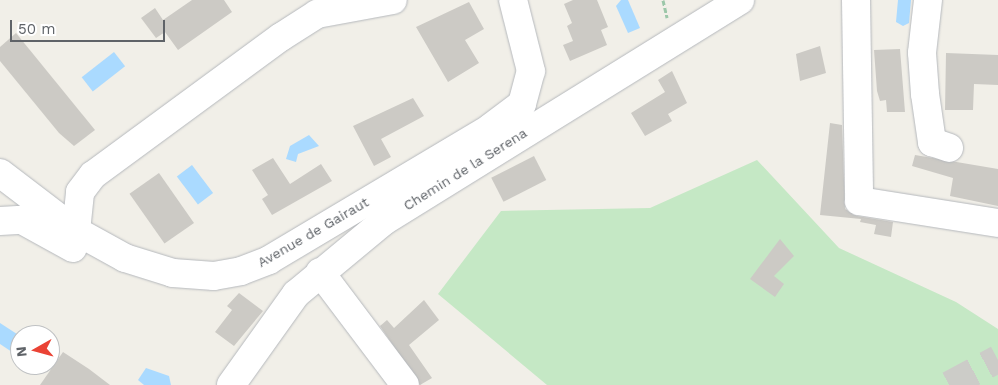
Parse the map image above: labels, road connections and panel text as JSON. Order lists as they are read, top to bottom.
{
  "streets": {
    "street": ["Chemin de la Serena", "Avenue de Gairaut"]
  },
  "scale_bar": "50 m",
  "north": "left"
}
